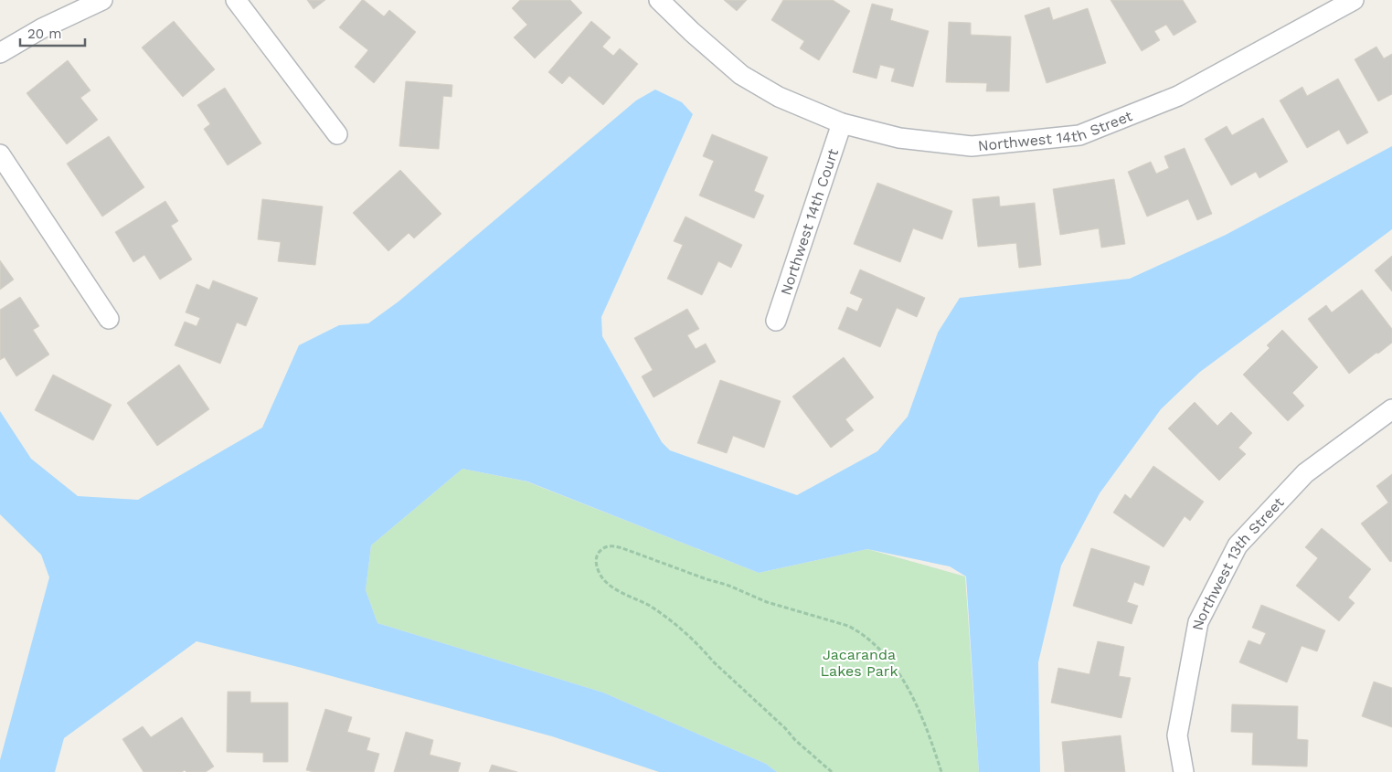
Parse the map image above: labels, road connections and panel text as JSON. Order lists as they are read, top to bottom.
{
  "streets": {
    "street": ["Northwest 14th Street", "Northwest 14th Court", "Northwest 13th Street"]
  },
  "crossings": [
    ["Northwest 14th Street", "Northwest 14th Court"]
  ],
  "parks": ["Jacaranda Lakes Park"],
  "scale_bar": "20 m"
}
